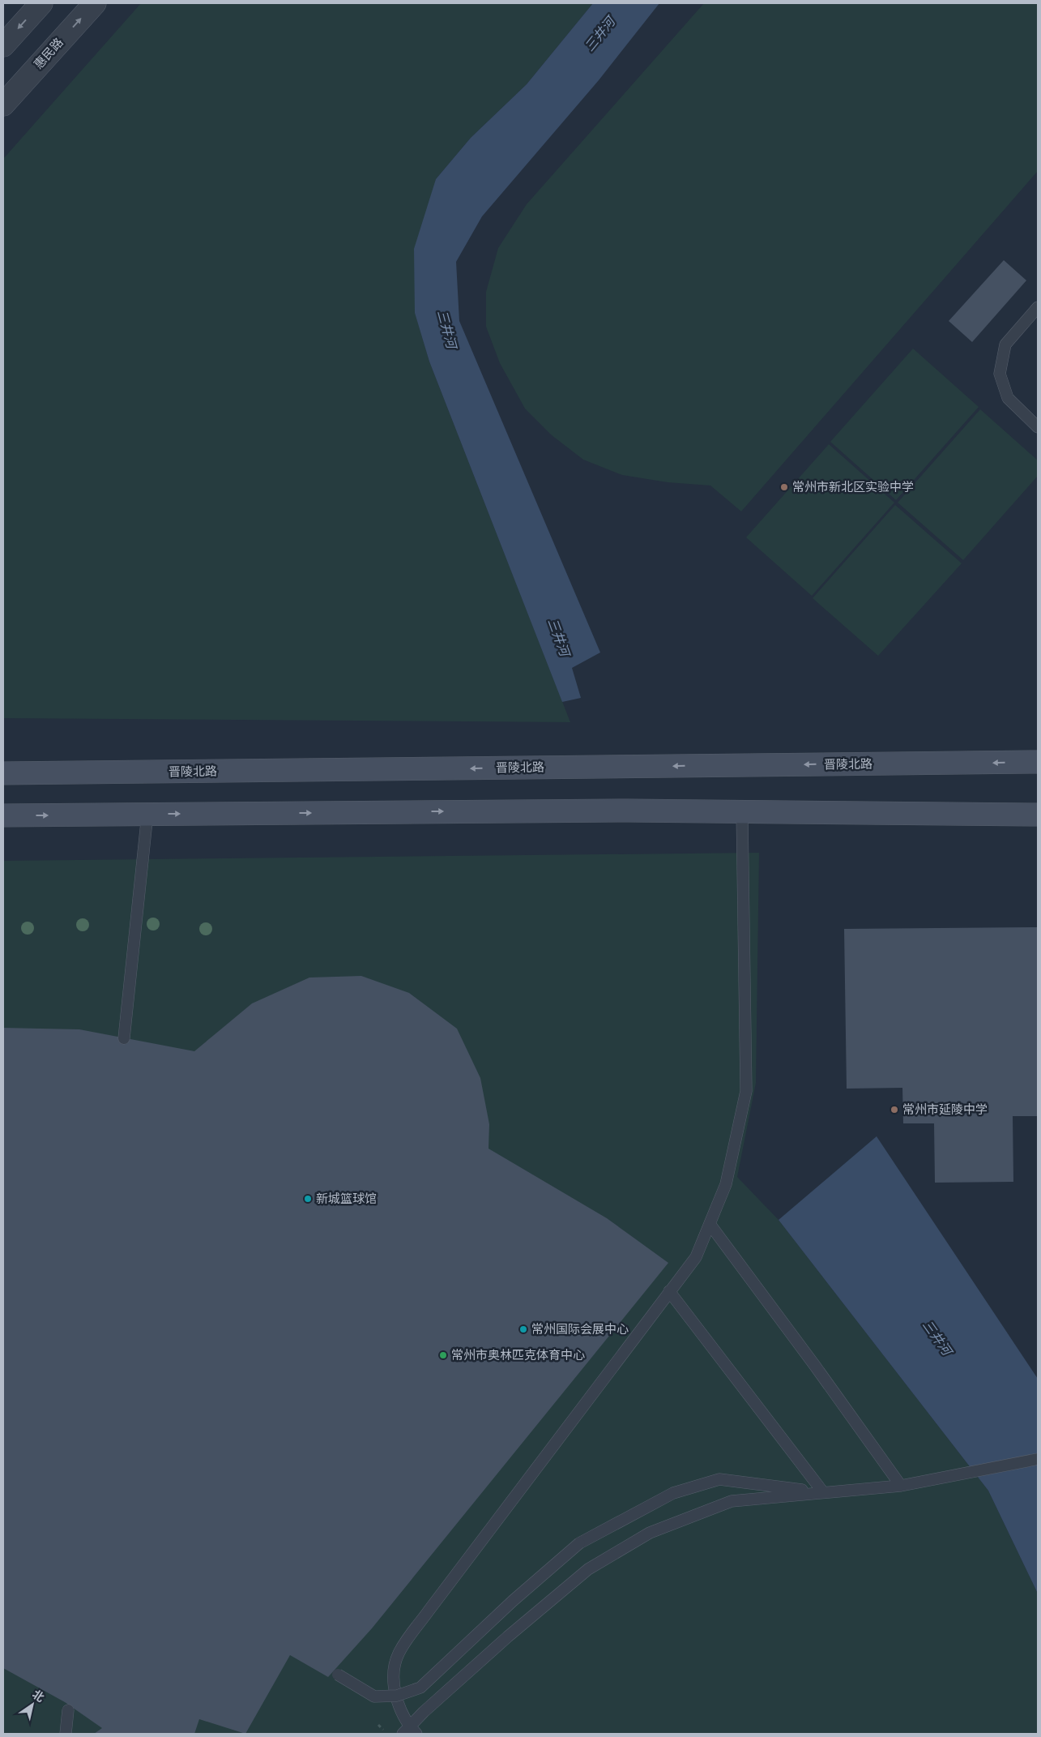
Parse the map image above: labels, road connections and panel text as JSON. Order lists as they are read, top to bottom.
{
  "streets": {
    "main road": ["晋陵北路"],
    "street": ["惠民路"]
  },
  "water": ["三井河"],
  "places": [
    "常州市新北区实验中学",
    "常州市延陵中学",
    "新城篮球馆",
    "常州国际会展中心",
    "常州市奥林匹克体育中心"
  ],
  "north": "top right"
}
